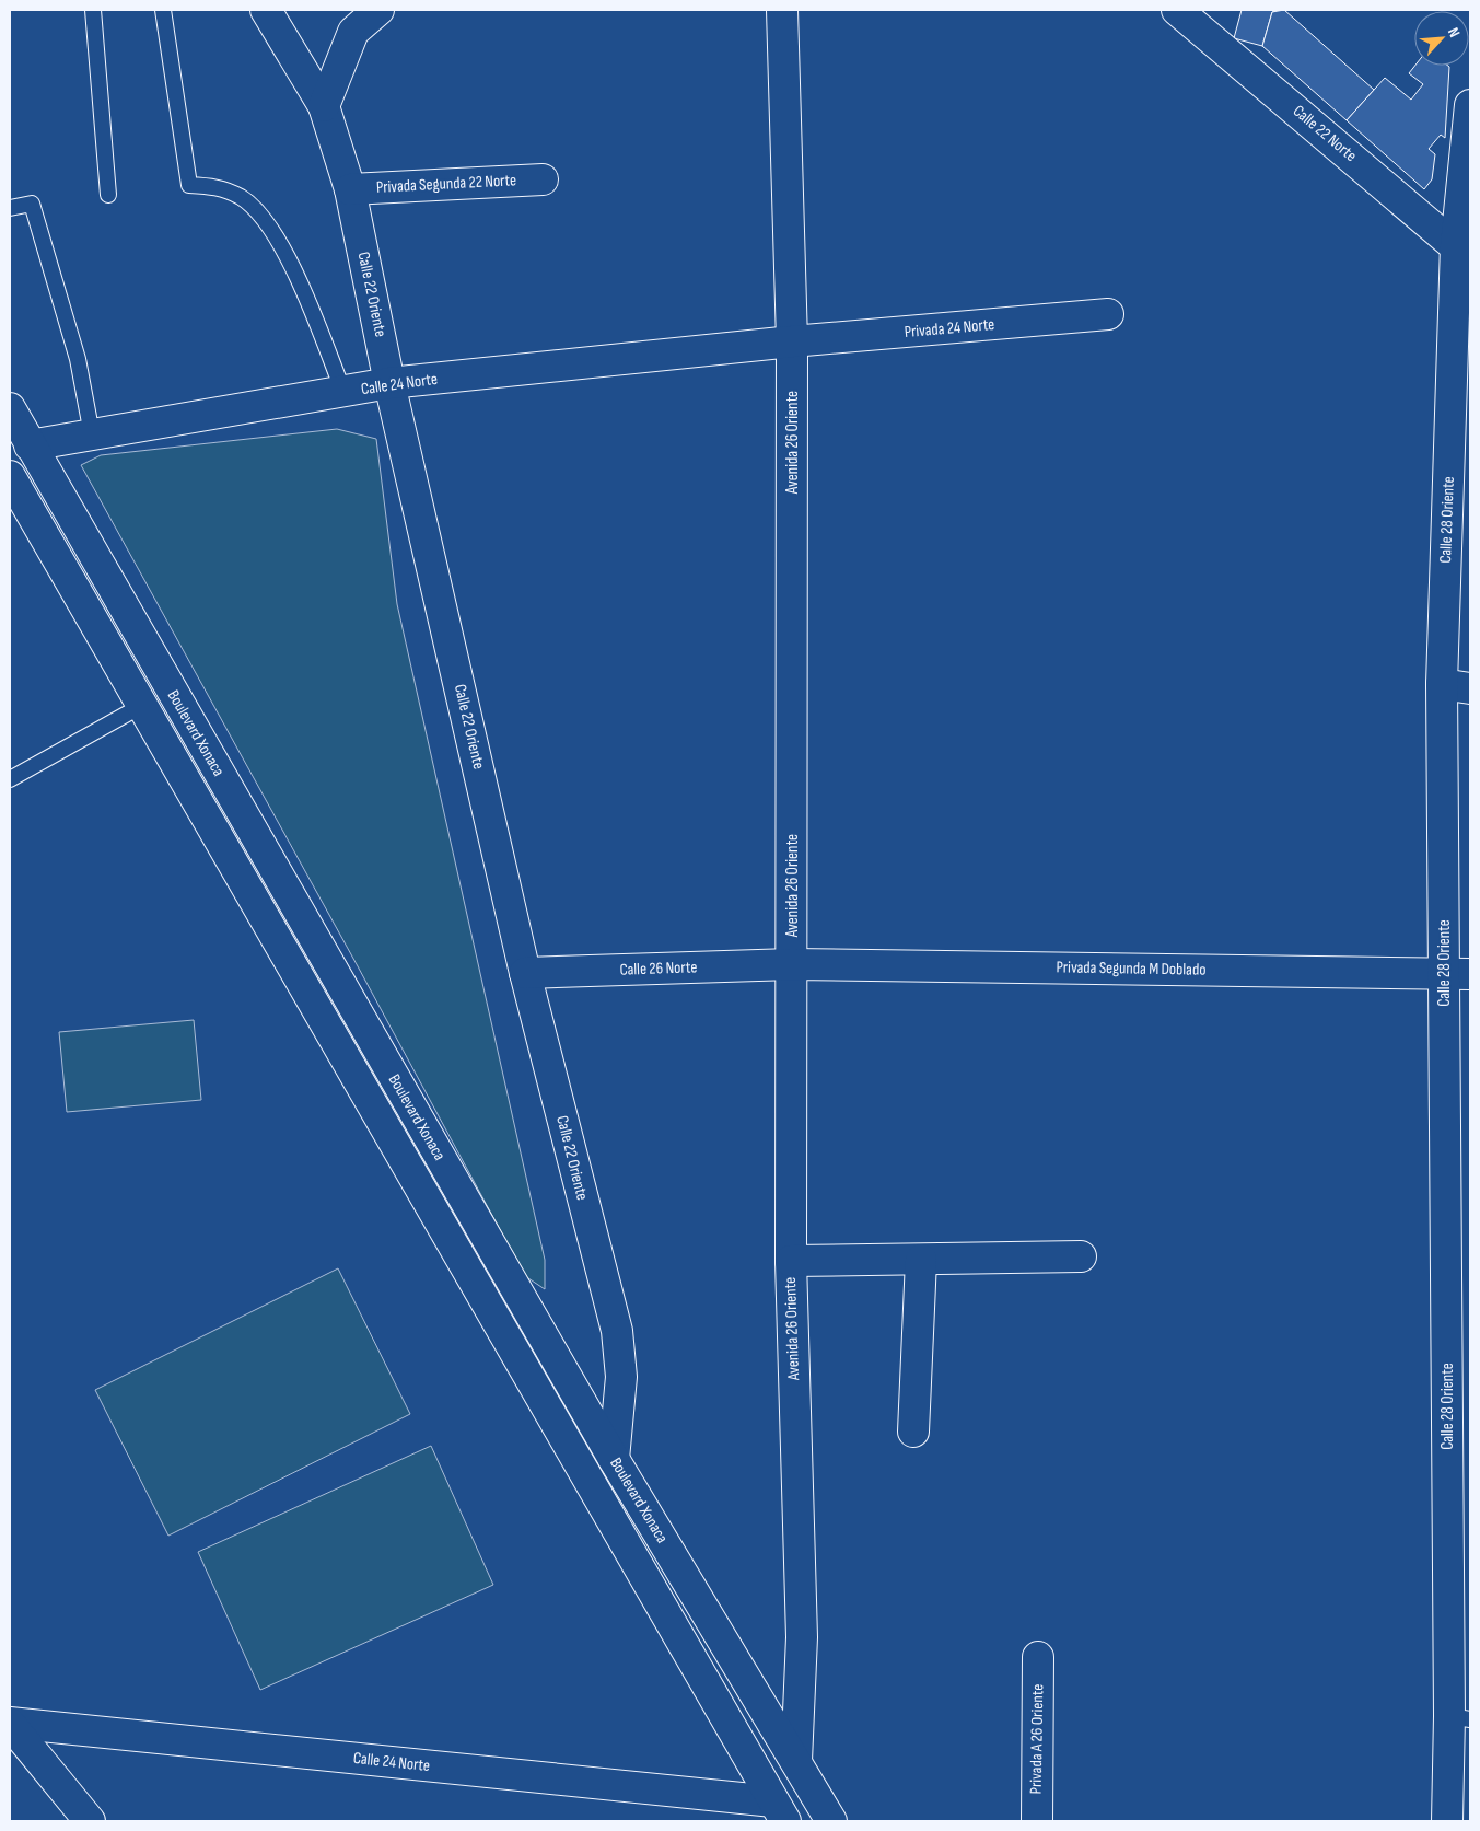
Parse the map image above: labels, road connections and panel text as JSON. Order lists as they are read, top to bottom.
{
  "streets": {
    "street": [
      "Calle 22 Norte",
      "Privada Segunda 22 Norte",
      "Calle 22 Oriente",
      "Privada 24 Norte",
      "Calle 24 Norte",
      "Avenida 26 Oriente",
      "Calle 28 Oriente",
      "Boulevard Xonaca",
      "Calle 26 Norte",
      "Privada Segunda M Doblado",
      "Privada A 26 Oriente"
    ]
  },
  "crossings": [
    ["Calle 22 Norte", "Calle 28 Oriente"],
    ["Privada Segunda 22 Norte", "Calle 22 Oriente"],
    ["Calle 22 Oriente", "Calle 24 Norte"],
    ["Calle 22 Oriente", "Boulevard Xonaca"],
    ["Calle 22 Oriente", "Calle 26 Norte"],
    ["Privada 24 Norte", "Calle 24 Norte"],
    ["Privada 24 Norte", "Avenida 26 Oriente"],
    ["Calle 24 Norte", "Avenida 26 Oriente"],
    ["Calle 24 Norte", "Boulevard Xonaca"],
    ["Avenida 26 Oriente", "Boulevard Xonaca"],
    ["Avenida 26 Oriente", "Calle 26 Norte"],
    ["Avenida 26 Oriente", "Privada Segunda M Doblado"],
    ["Calle 28 Oriente", "Privada Segunda M Doblado"],
    ["Calle 26 Norte", "Privada Segunda M Doblado"]
  ],
  "north": "top right"
}
